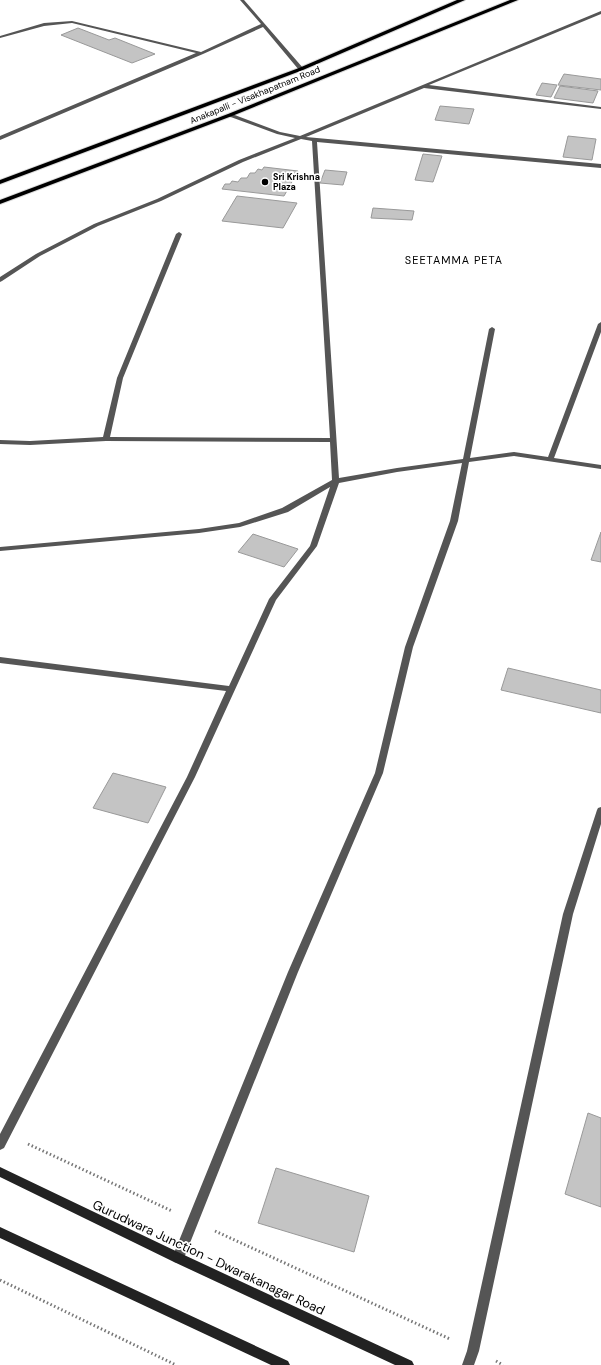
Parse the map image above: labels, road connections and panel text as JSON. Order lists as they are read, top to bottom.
{
  "streets": {
    "main road": ["Anakapalli - Visakhapatnam Road", "Gurudwara Junction - Dwarakanagar Road"]
  },
  "districts": ["SEETAMMA PETA"],
  "places": ["Sri Krishna Plaza"]
}
